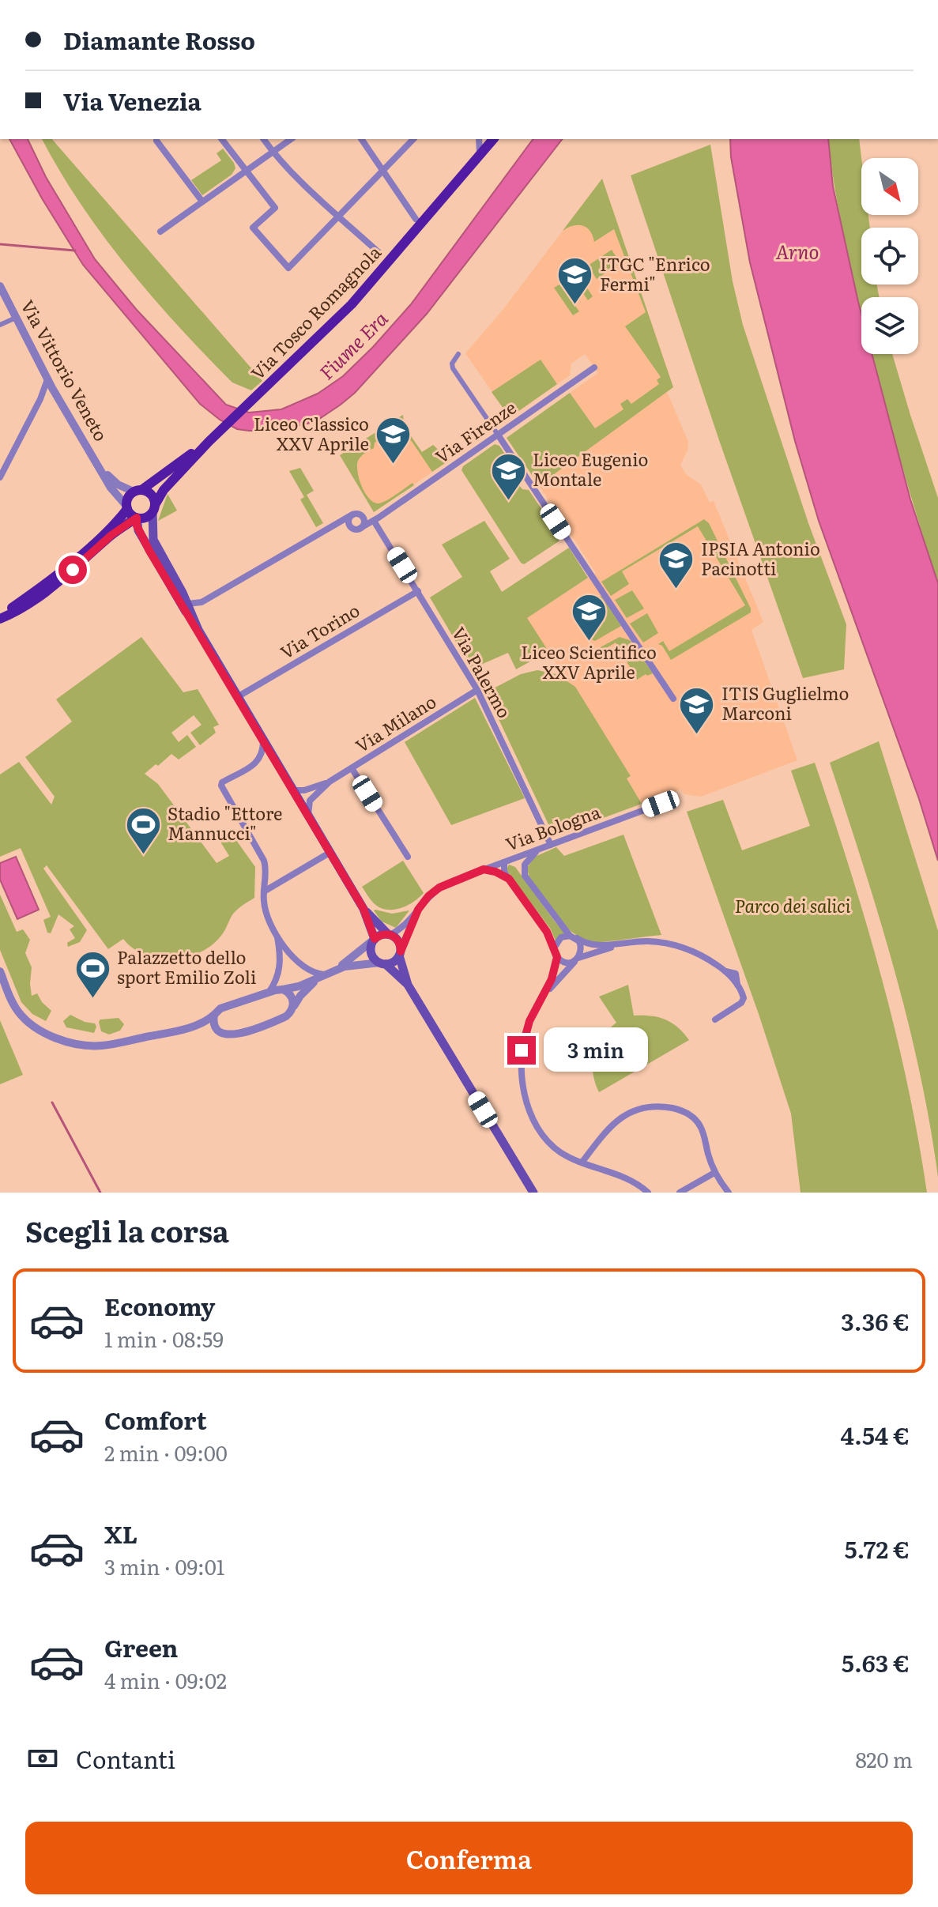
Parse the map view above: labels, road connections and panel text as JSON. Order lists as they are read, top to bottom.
{
  "streets": {
    "main road": ["Via Tosco Romagnola"],
    "street": [
      "Via Vittorio Veneto",
      "Via Firenze",
      "Via Torino",
      "Via Palermo",
      "Via Milano",
      "Via Bologna"
    ]
  },
  "crossings": [
    ["Via Tosco Romagnola", "Via Vittorio Veneto"],
    ["Via Firenze", "Via Palermo"],
    ["Via Torino", "Via Palermo"],
    ["Via Palermo", "Via Milano"],
    ["Via Palermo", "Via Bologna"]
  ],
  "water": ["Arno", "Fiume Era"],
  "parks": ["Parco dei salici"],
  "places": {
    "school or university": [
      "ITGC \"Enrico Fermi\"",
      "Liceo Classico XXV Aprile",
      "Liceo Eugenio Montale",
      "IPSIA Antonio Pacinotti",
      "Liceo Scientifico XXV Aprile",
      "ITIS Guglielmo Marconi"
    ],
    "sports": ["Stadio \"Ettore Mannucci\"", "Palazzetto dello sport Emilio Zoli"]
  },
  "north": "bottom right",
  "page": {
    "banner": ["Diamante Rosso", "Via Venezia"],
    "bubble": "3 min",
    "heading": "Scegli la corsa",
    "list": [
      {
        "name": "Economy",
        "note": "1 min · 08:59",
        "value": "3.36 €"
      },
      {
        "name": "Comfort",
        "note": "2 min · 09:00",
        "value": "4.54 €"
      },
      {
        "name": "XL",
        "note": "3 min · 09:01",
        "value": "5.72 €"
      },
      {
        "name": "Green",
        "note": "4 min · 09:02",
        "value": "5.63 €"
      }
    ],
    "pay": ["Contanti", "820 m"],
    "buttons": "Conferma"
  }
}
